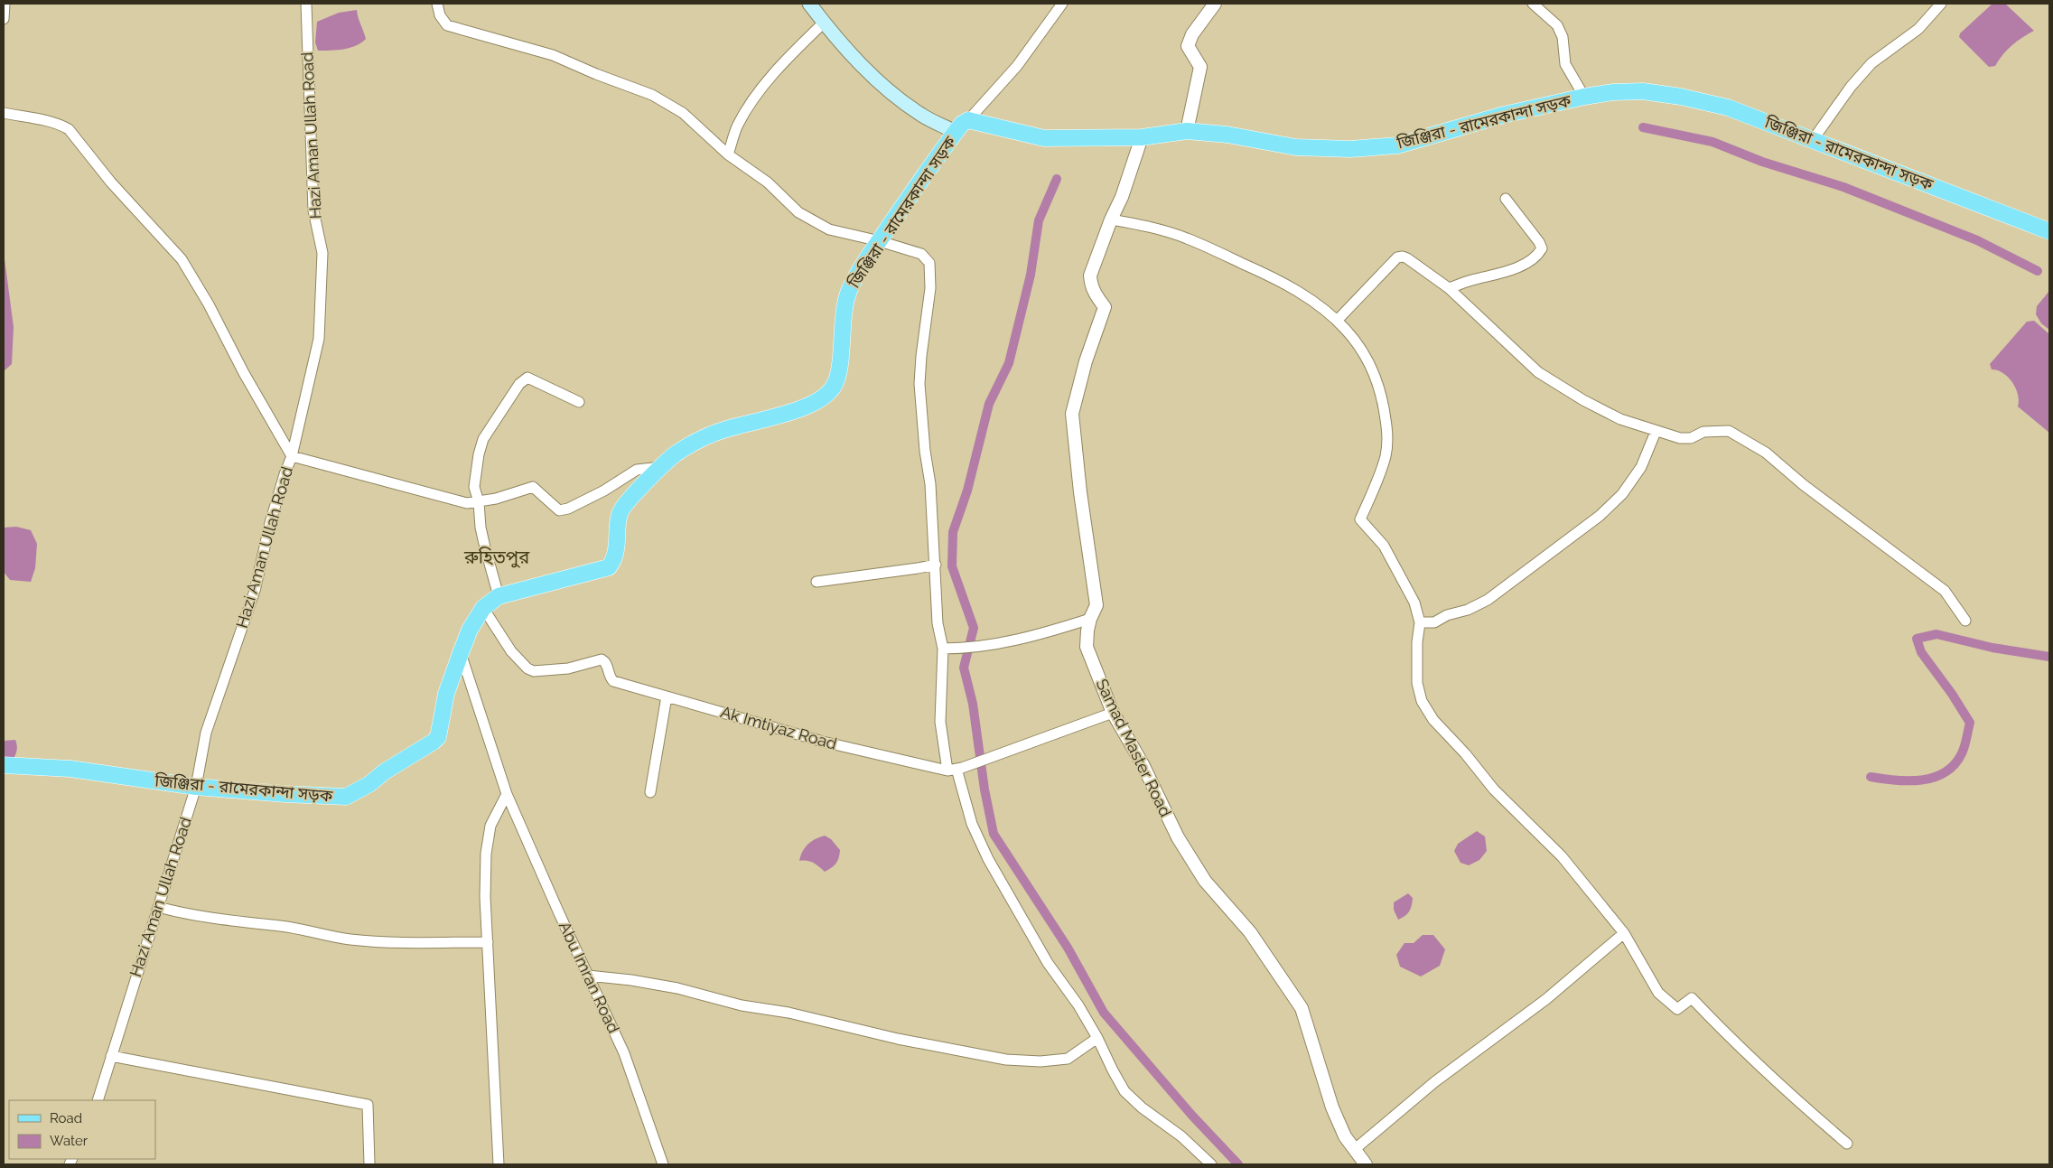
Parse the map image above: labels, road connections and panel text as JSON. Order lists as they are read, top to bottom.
{
  "streets": {
    "main road": ["জিঞ্জিরা - রামেরকান্দা সড়ক"],
    "street": [
      "Hazi Aman Ullah Road",
      "Ak Imtiyaz Road",
      "Samad Master Road",
      "Abu Imran Road"
    ]
  },
  "crossings": [
    ["জিঞ্জিরা - রামেরকান্দা সড়ক", "Hazi Aman Ullah Road"],
    ["জিঞ্জিরা - রামেরকান্দা সড়ক", "Ak Imtiyaz Road"],
    ["জিঞ্জিরা - রামেরকান্দা সড়ক", "Samad Master Road"],
    ["জিঞ্জিরা - রামেরকান্দা সড়ক", "Abu Imran Road"]
  ],
  "districts": ["রুহিতপুর"],
  "legend": ["Road", "Water"]
}
